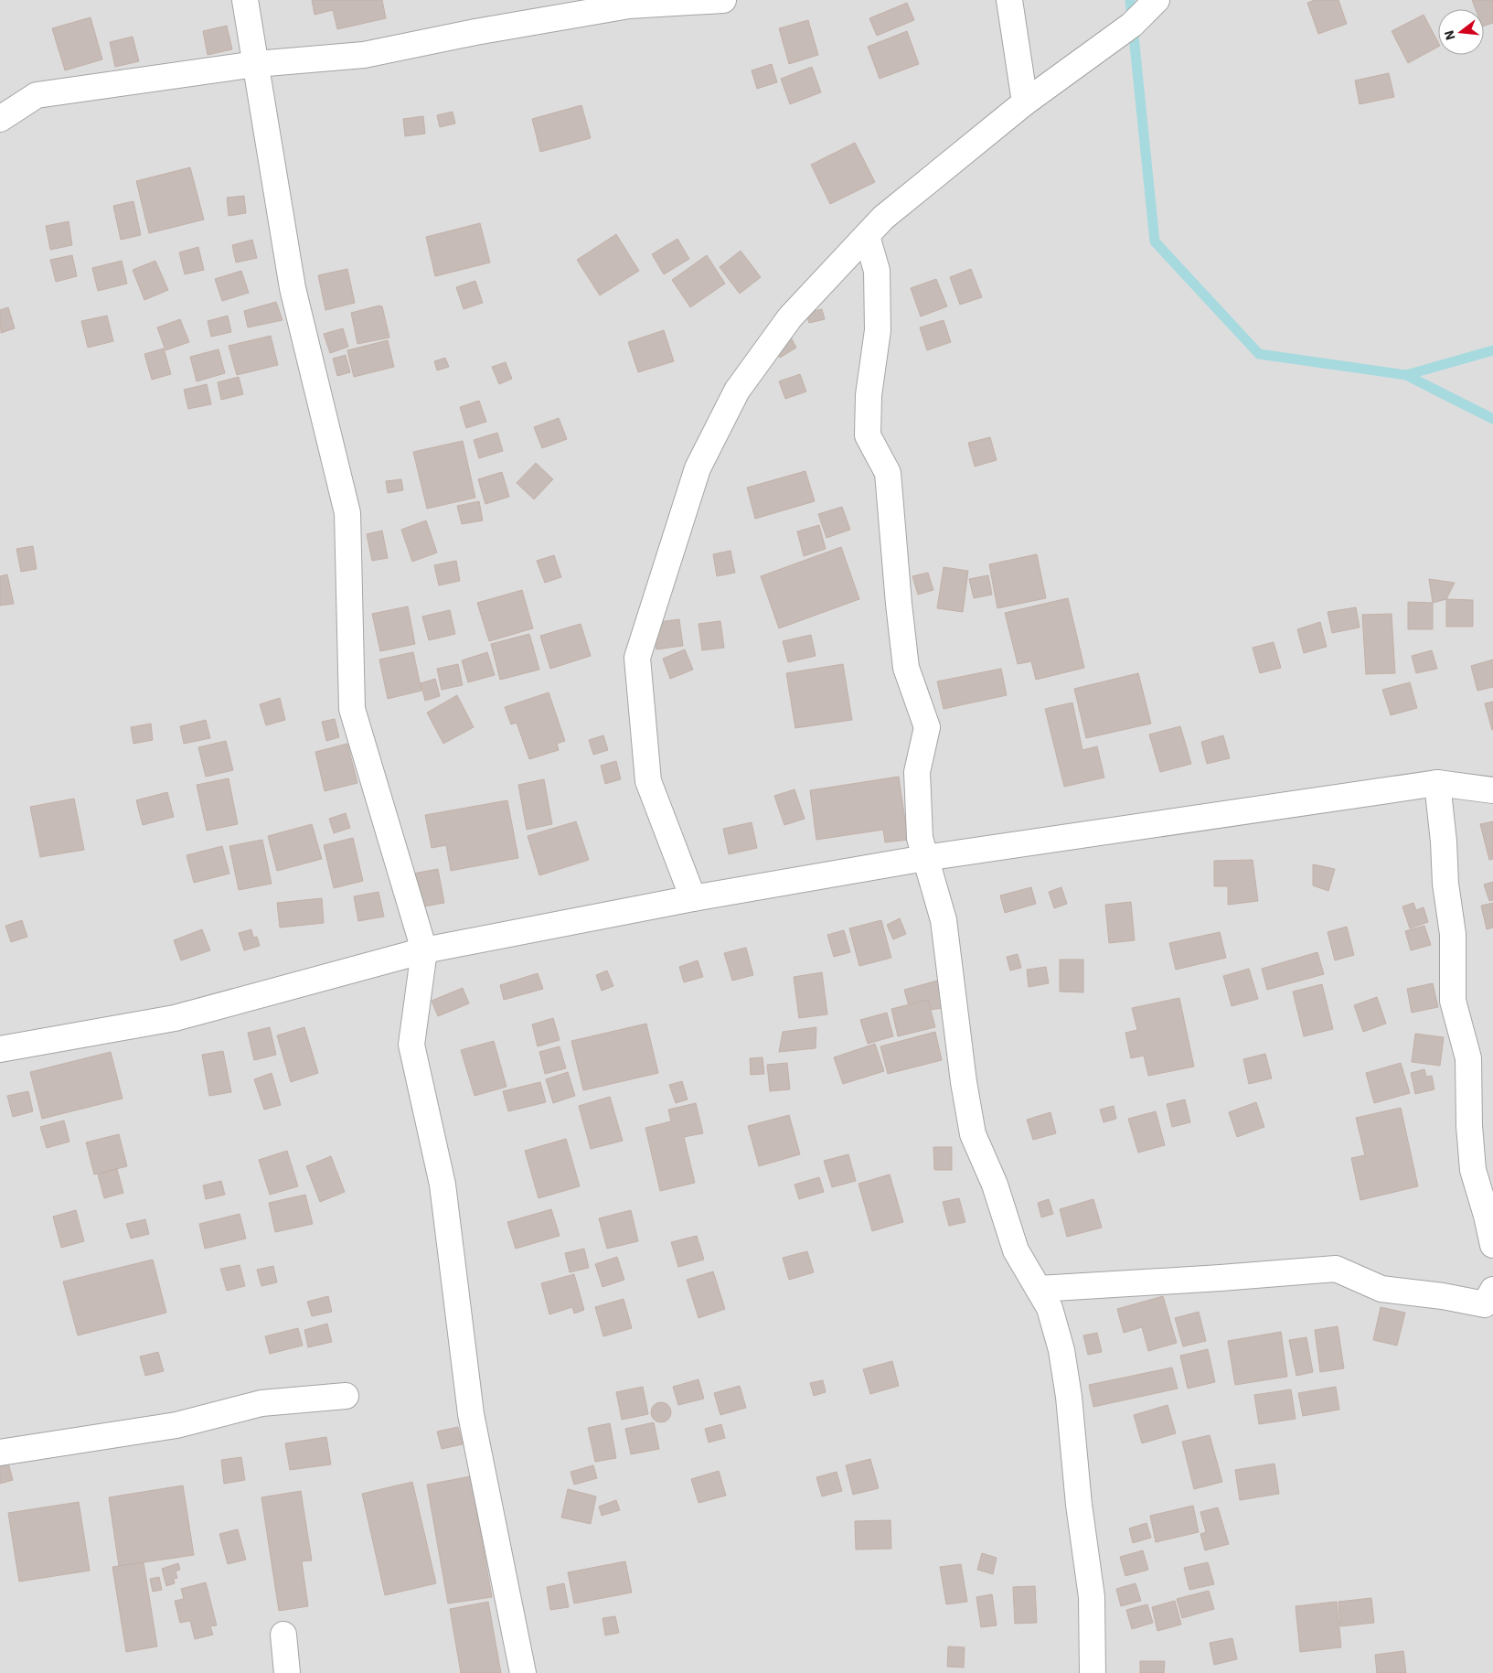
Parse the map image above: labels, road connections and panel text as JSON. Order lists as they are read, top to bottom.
{
  "north": "left"
}
